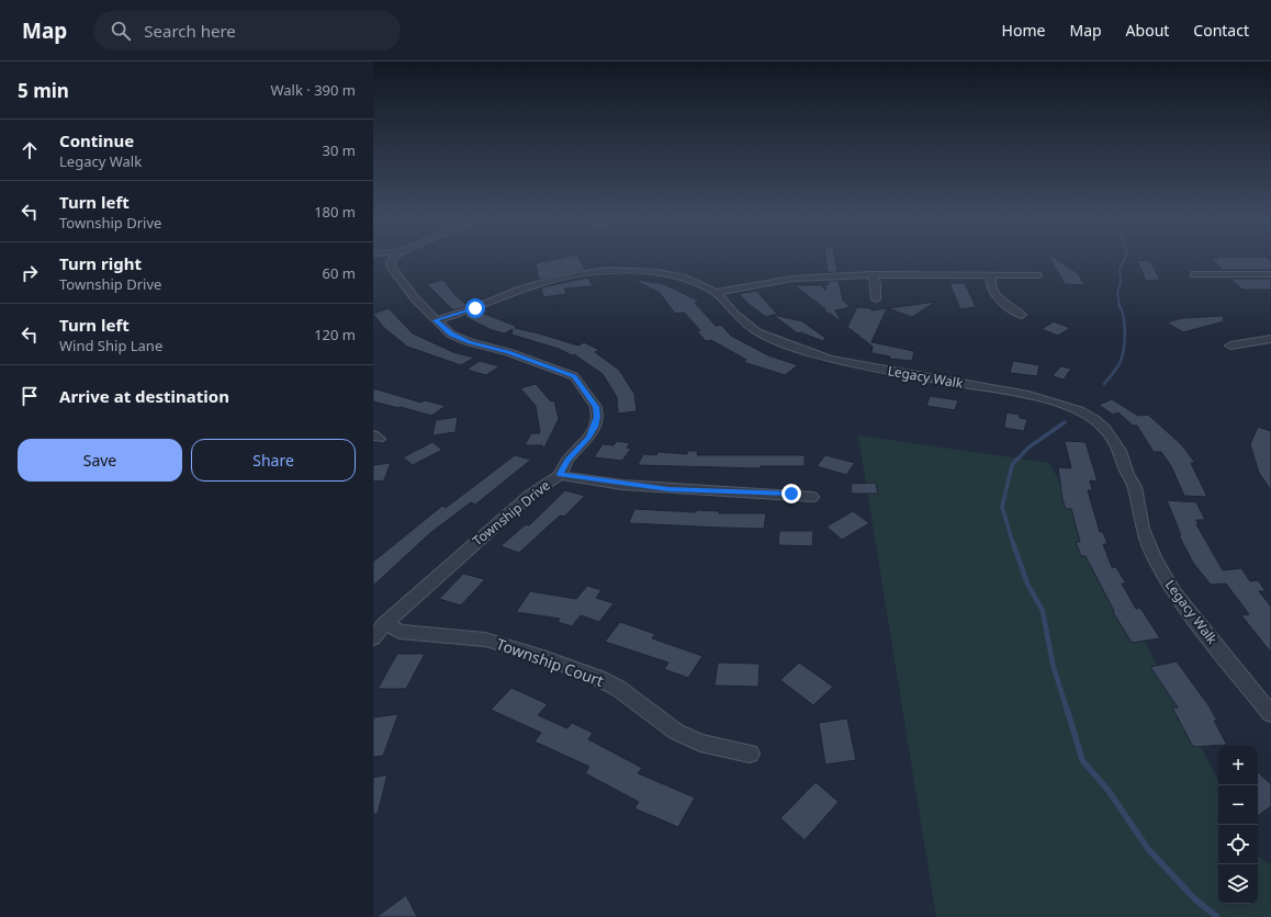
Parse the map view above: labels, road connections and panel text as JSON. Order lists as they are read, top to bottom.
{
  "streets": {
    "street": ["Legacy Walk", "Township Drive", "Township Court"]
  },
  "crossings": [
    ["Legacy Walk", "Township Drive"],
    ["Township Drive", "Township Court"]
  ],
  "page": {
    "header": "Map",
    "search": "Search here",
    "nav": [
      "Home",
      "Map",
      "About",
      "Contact"
    ],
    "heading": ["5 min", "Walk · 390 m"],
    "list": [
      ["Continue", "Legacy Walk", "30 m"],
      ["Turn left", "Township Drive", "180 m"],
      ["Turn right", "Township Drive", "60 m"],
      ["Turn left", "Wind Ship Lane", "120 m"],
      "Arrive at destination"
    ],
    "buttons": ["Save", "Share"],
    "map_buttons": ["+", "−"]
  }
}
